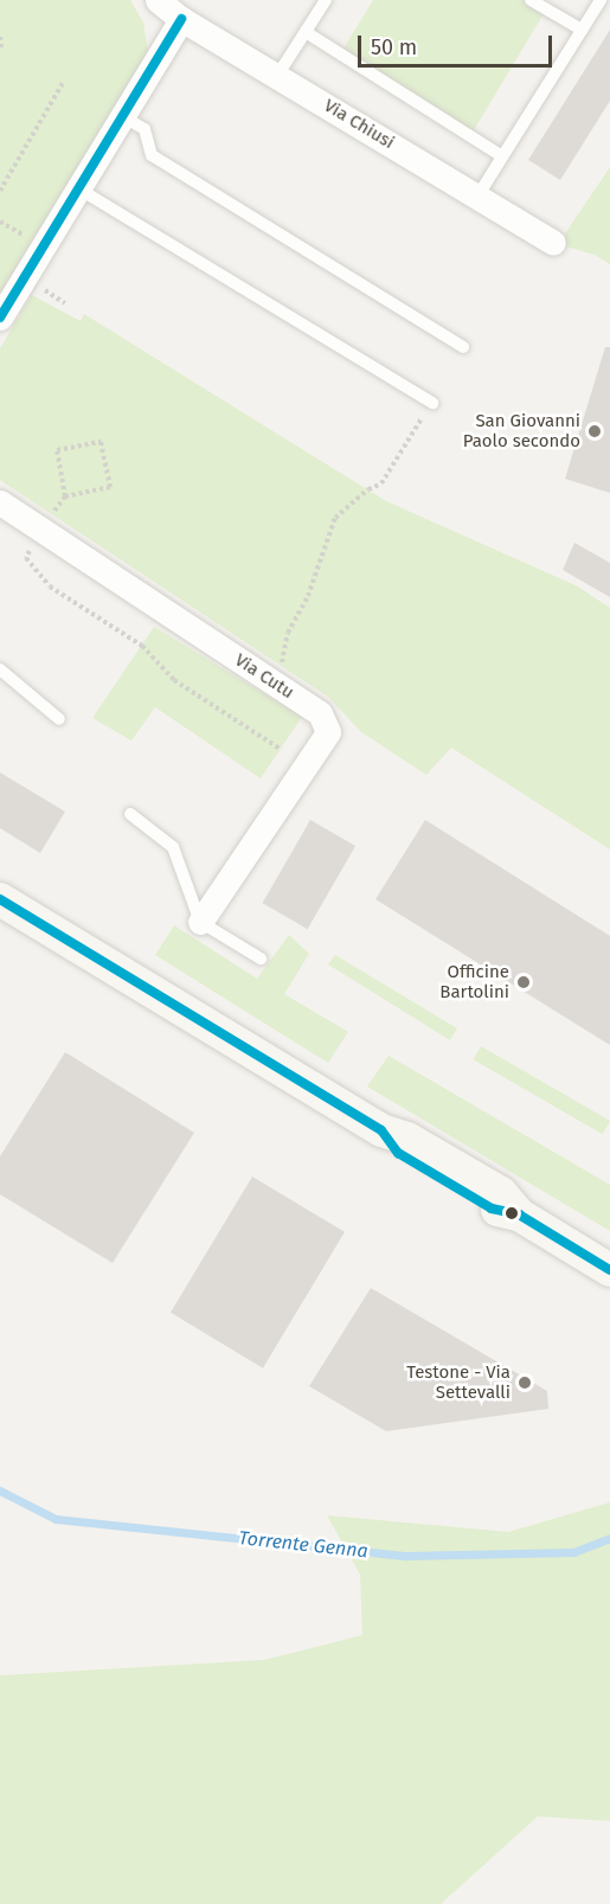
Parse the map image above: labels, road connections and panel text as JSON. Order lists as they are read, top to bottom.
{
  "streets": {
    "street": ["Via Chiusi", "Via Cutu"]
  },
  "water": ["Torrente Genna"],
  "places": ["San Giovanni Paolo secondo", "Officine Bartolini", "Testone - Via Settevalli"],
  "scale_bar": "50 m"
}
